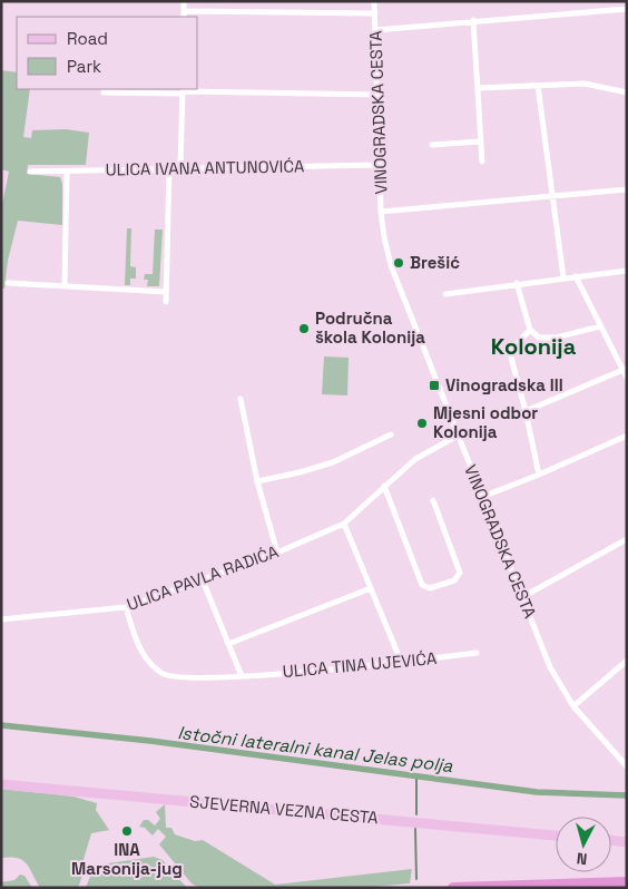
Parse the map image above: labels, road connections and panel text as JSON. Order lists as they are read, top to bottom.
{
  "streets": {
    "main road": ["SJEVERNA VEZNA CESTA"],
    "street": [
      "VINOGRADSKA CESTA",
      "ULICA IVANA ANTUNOVIĆA",
      "ULICA PAVLA RADIĆA",
      "ULICA TINA UJEVIĆA"
    ]
  },
  "crossings": [
    ["VINOGRADSKA CESTA", "ULICA IVANA ANTUNOVIĆA"],
    ["VINOGRADSKA CESTA", "ULICA PAVLA RADIĆA"],
    ["ULICA PAVLA RADIĆA", "ULICA TINA UJEVIĆA"]
  ],
  "districts": ["Kolonija"],
  "water": ["Istočni lateralni kanal Jelas polja"],
  "places": {
    "other": [
      "Brešić",
      "Područna škola Kolonija",
      "Mjesni odbor Kolonija",
      "INA Marsonija-jug"
    ],
    "transit": ["Vinogradska III"]
  },
  "legend": ["Road", "Park"],
  "north": "bottom"
}
